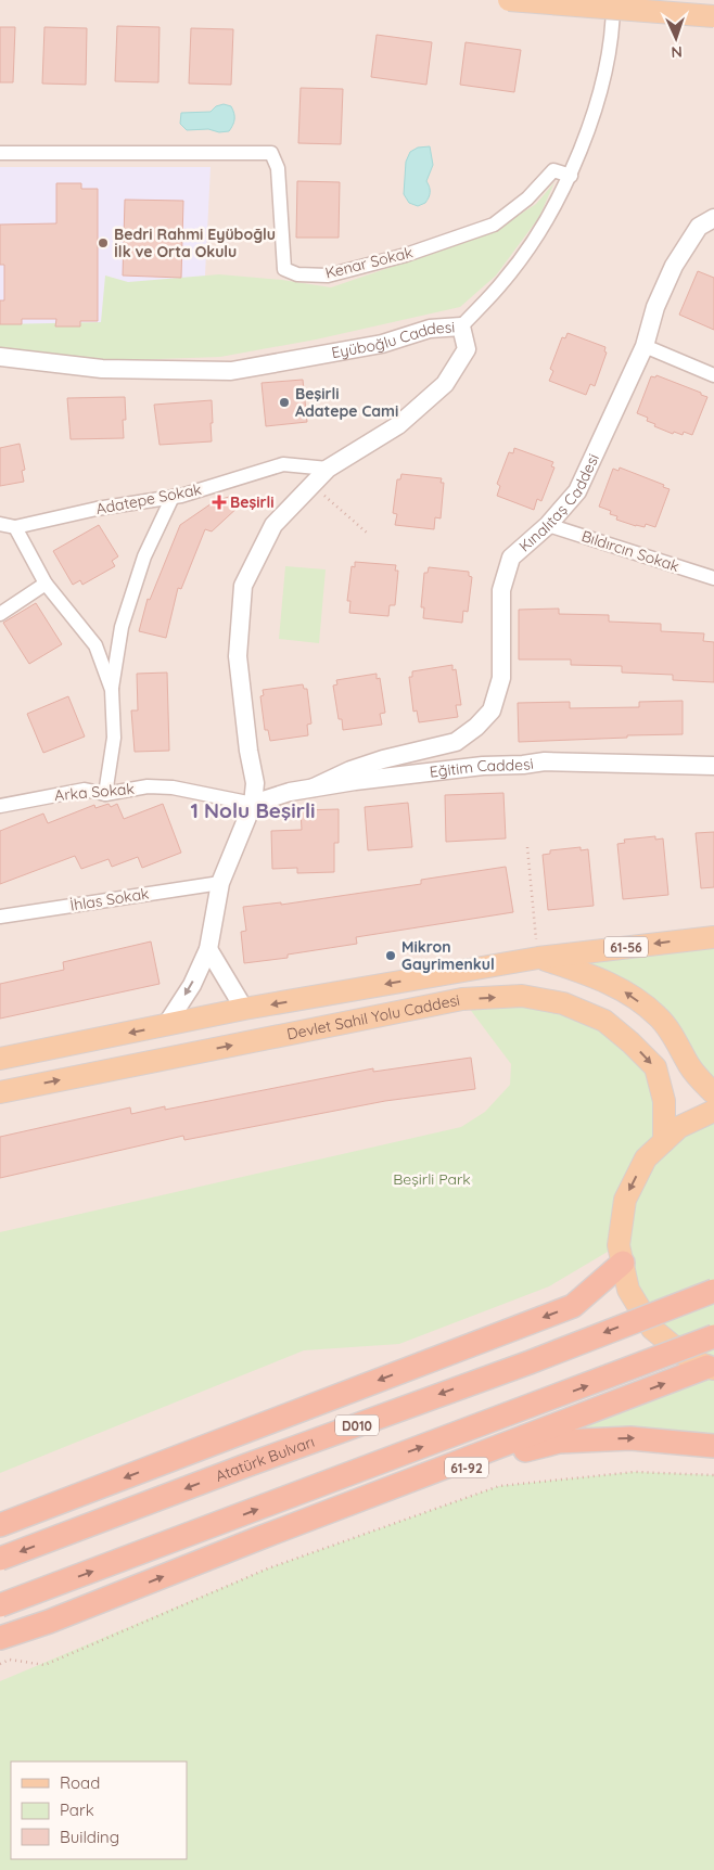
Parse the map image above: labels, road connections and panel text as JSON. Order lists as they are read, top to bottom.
{
  "streets": {
    "highway": ["D010", "Atatürk Bulvarı", "61-92"],
    "main road": ["61-56", "Devlet Sahil Yolu Caddesi"],
    "street": [
      "Kenar Sokak",
      "Eyüboğlu Caddesi",
      "Adatepe Sokak",
      "Kınalıtaş Caddesi",
      "Bıldırcın Sokak",
      "Eğitim Caddesi",
      "Arka Sokak",
      "İhlas Sokak"
    ]
  },
  "crossings": [
    ["Eyüboğlu Caddesi", "Adatepe Sokak"],
    ["Eyüboğlu Caddesi", "Eğitim Caddesi"],
    ["Eyüboğlu Caddesi", "Arka Sokak"],
    ["Eyüboğlu Caddesi", "İhlas Sokak"],
    ["Eyüboğlu Caddesi", "Devlet Sahil Yolu Caddesi"],
    ["Kınalıtaş Caddesi", "Bıldırcın Sokak"],
    ["Kınalıtaş Caddesi", "Eğitim Caddesi"],
    ["Eğitim Caddesi", "Arka Sokak"]
  ],
  "districts": ["1 Nolu Beşirli"],
  "parks": ["Beşirli Park"],
  "places": {
    "other": ["Bedri Rahmi Eyüboğlu İlk ve Orta Okulu", "Beşirli Adatepe Cami", "Mikron Gayrimenkul"],
    "health": ["Beşirli"]
  },
  "legend": ["Road", "Park", "Building"],
  "north": "bottom"
}
